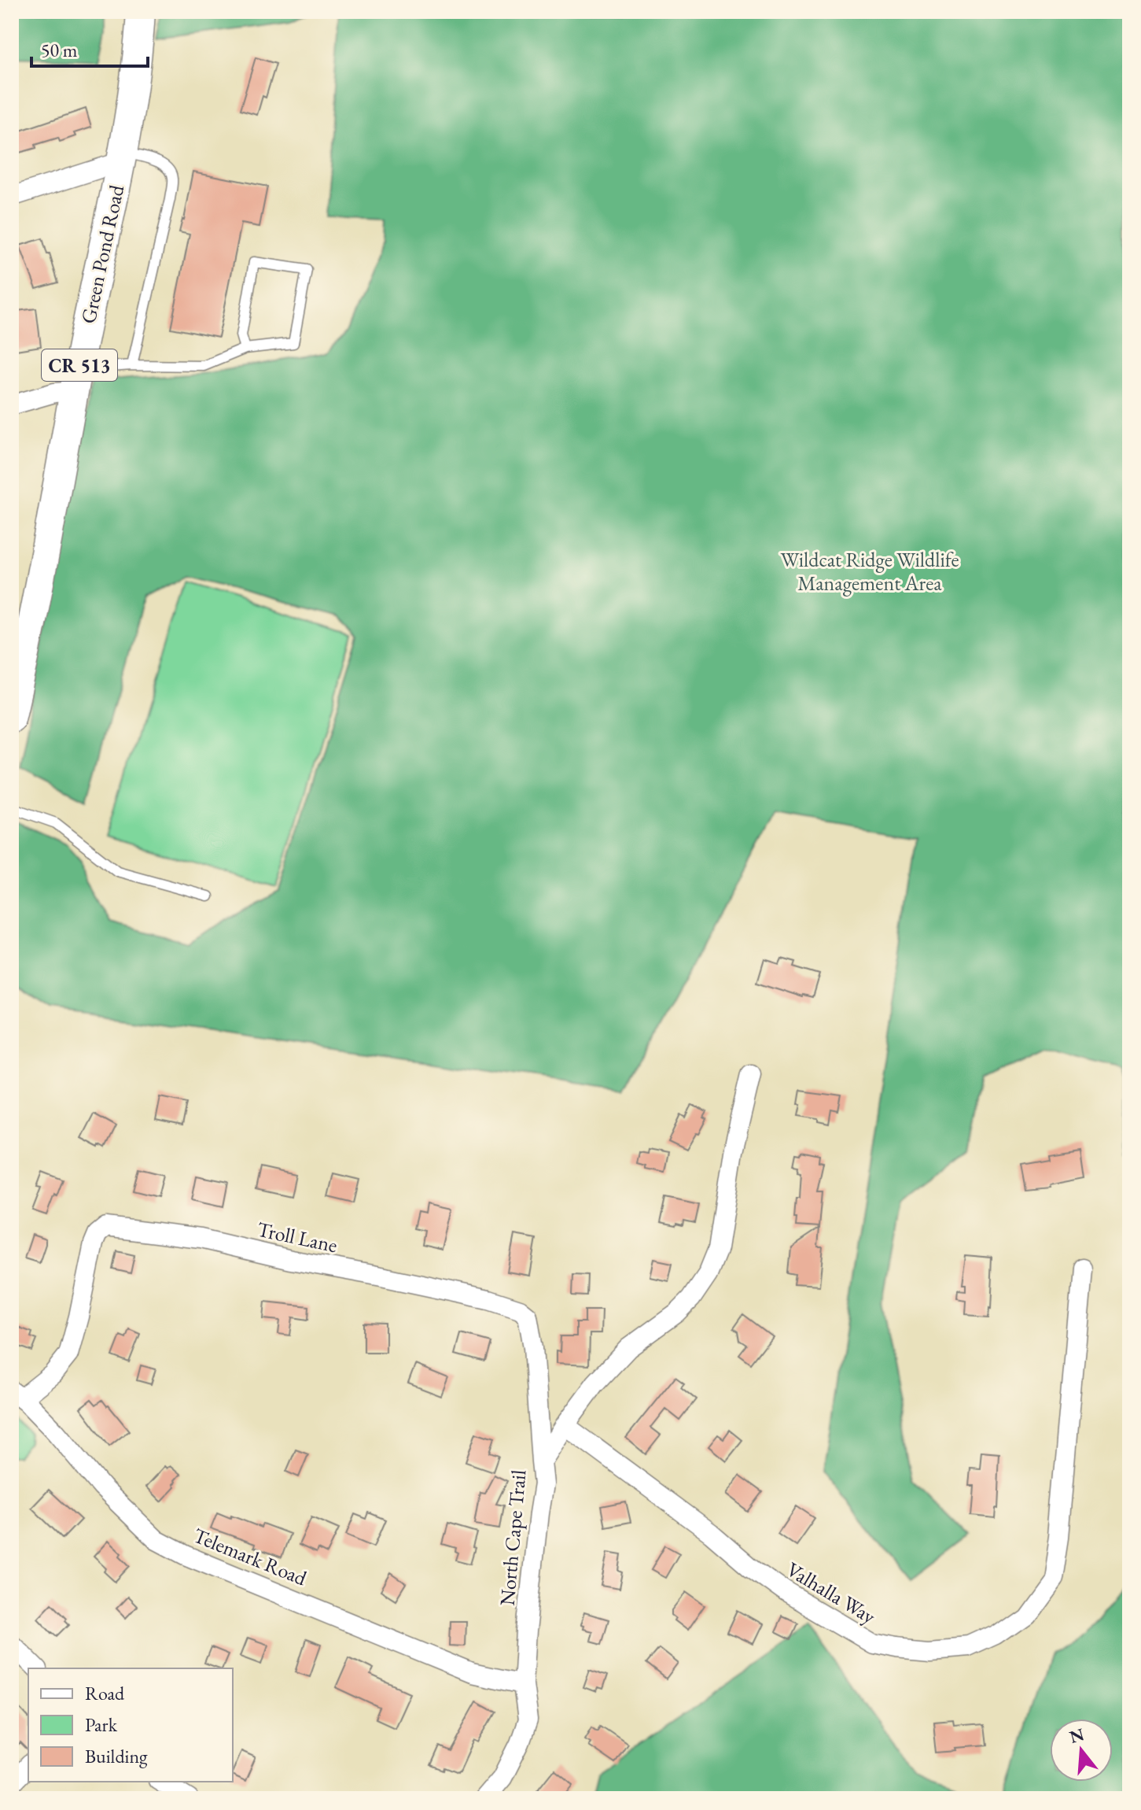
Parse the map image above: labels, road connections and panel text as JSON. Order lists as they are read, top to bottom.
{
  "streets": {
    "main road": ["Green Pond Road", "CR 513"],
    "street": [
      "Troll Lane",
      "North Cape Trail",
      "Telemark Road",
      "Valhalla Way"
    ]
  },
  "crossings": [
    ["Troll Lane", "North Cape Trail"],
    ["Troll Lane", "Telemark Road"],
    ["North Cape Trail", "Telemark Road"],
    ["North Cape Trail", "Valhalla Way"]
  ],
  "parks": ["Wildcat Ridge Wildlife Management Area"],
  "legend": ["Road", "Park", "Building"],
  "scale_bar": "50 m",
  "north": "top"
}
